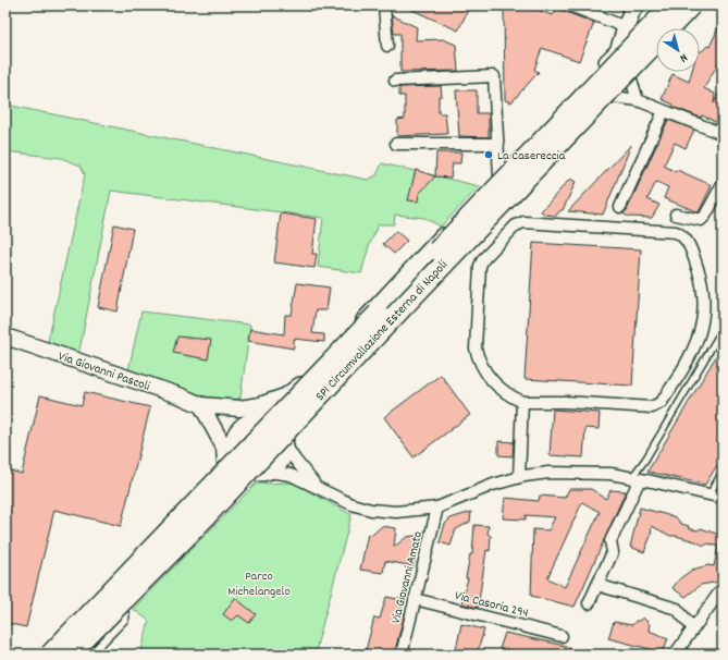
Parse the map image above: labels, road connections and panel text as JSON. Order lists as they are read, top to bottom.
{
  "streets": {
    "highway": ["SP1 Circumvallazione Esterna di Napoli"],
    "street": ["Via Giovanni Pascoli", "Via Giovanni Amato", "Via Casoria 294"]
  },
  "crossings": [
    ["Via Giovanni Amato", "Via Casoria 294"]
  ],
  "parks": ["Parco Michelangelo"],
  "places": ["La Casereccia"],
  "north": "bottom right"
}
